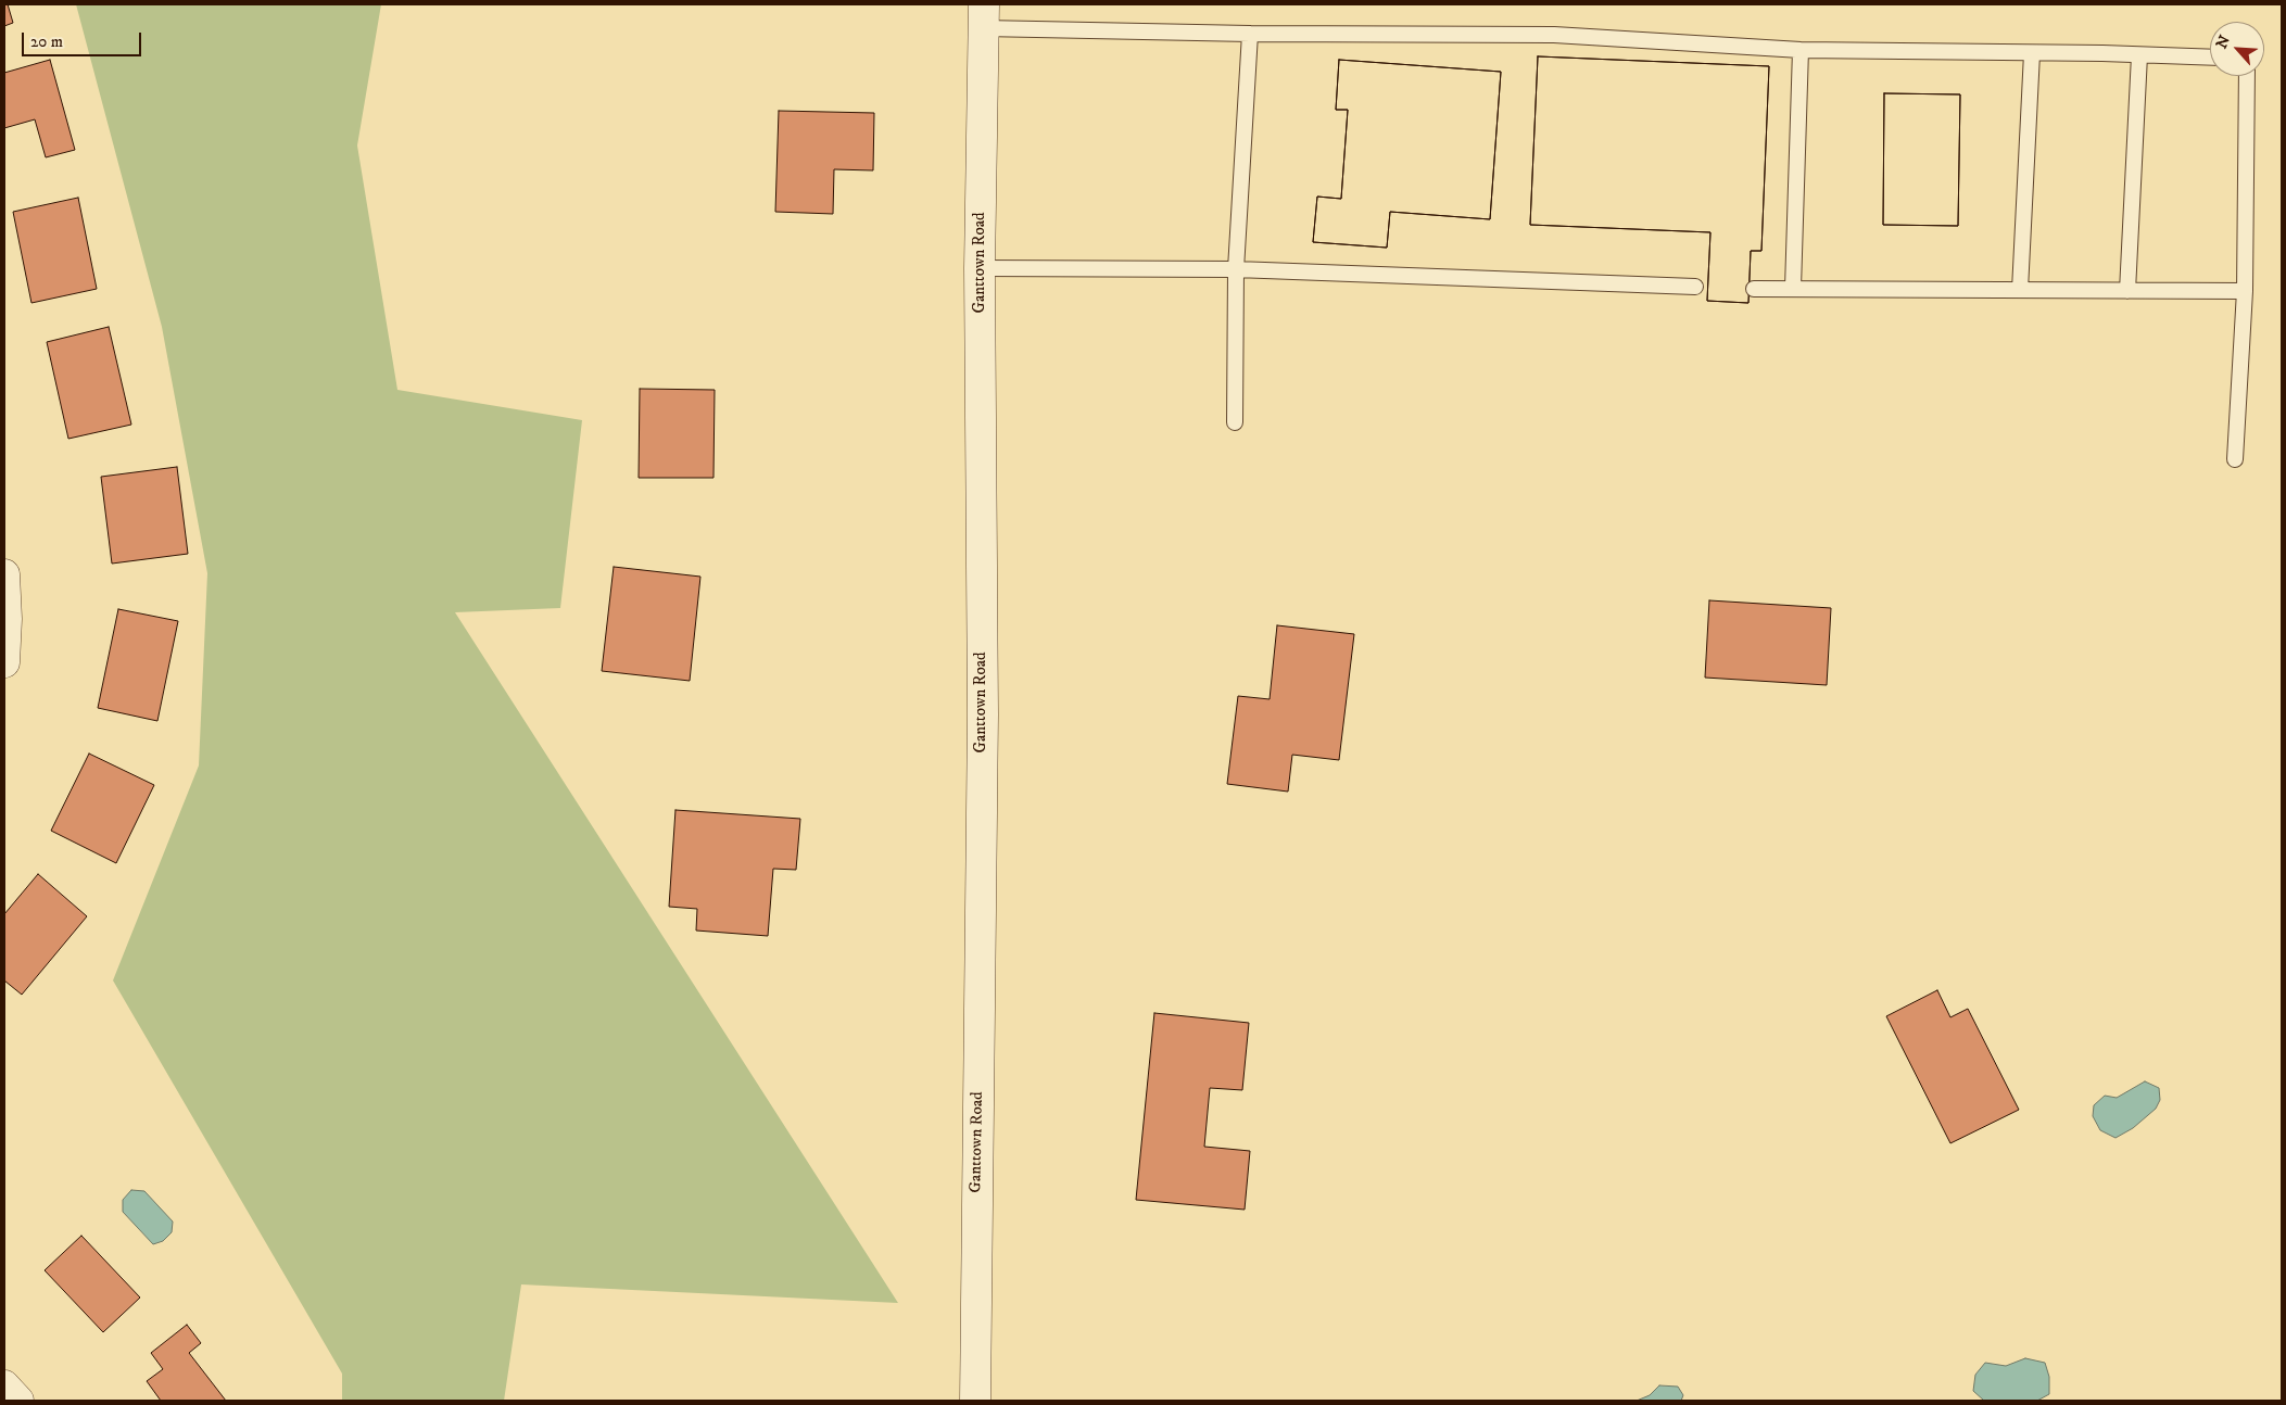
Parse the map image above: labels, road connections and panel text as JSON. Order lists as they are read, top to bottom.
{
  "streets": {
    "street": ["Ganttown Road"]
  },
  "scale_bar": "20 m",
  "north": "top left"
}
